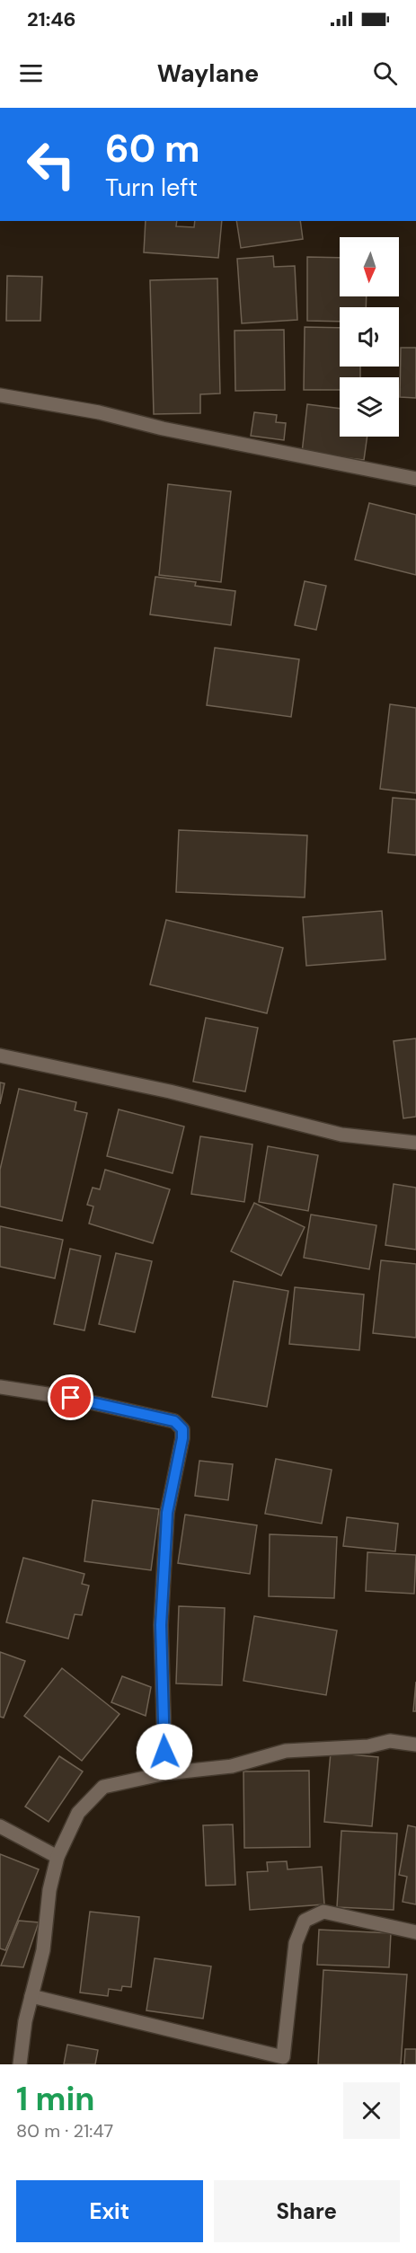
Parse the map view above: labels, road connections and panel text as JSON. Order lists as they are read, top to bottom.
{
  "north": "bottom",
  "page": {
    "status": "21:46",
    "header": "Waylane",
    "turn": ["60 m", "Turn left"],
    "heading": ["1 min", "80 m · 21:47"],
    "buttons": ["Exit", "Share"]
  }
}
